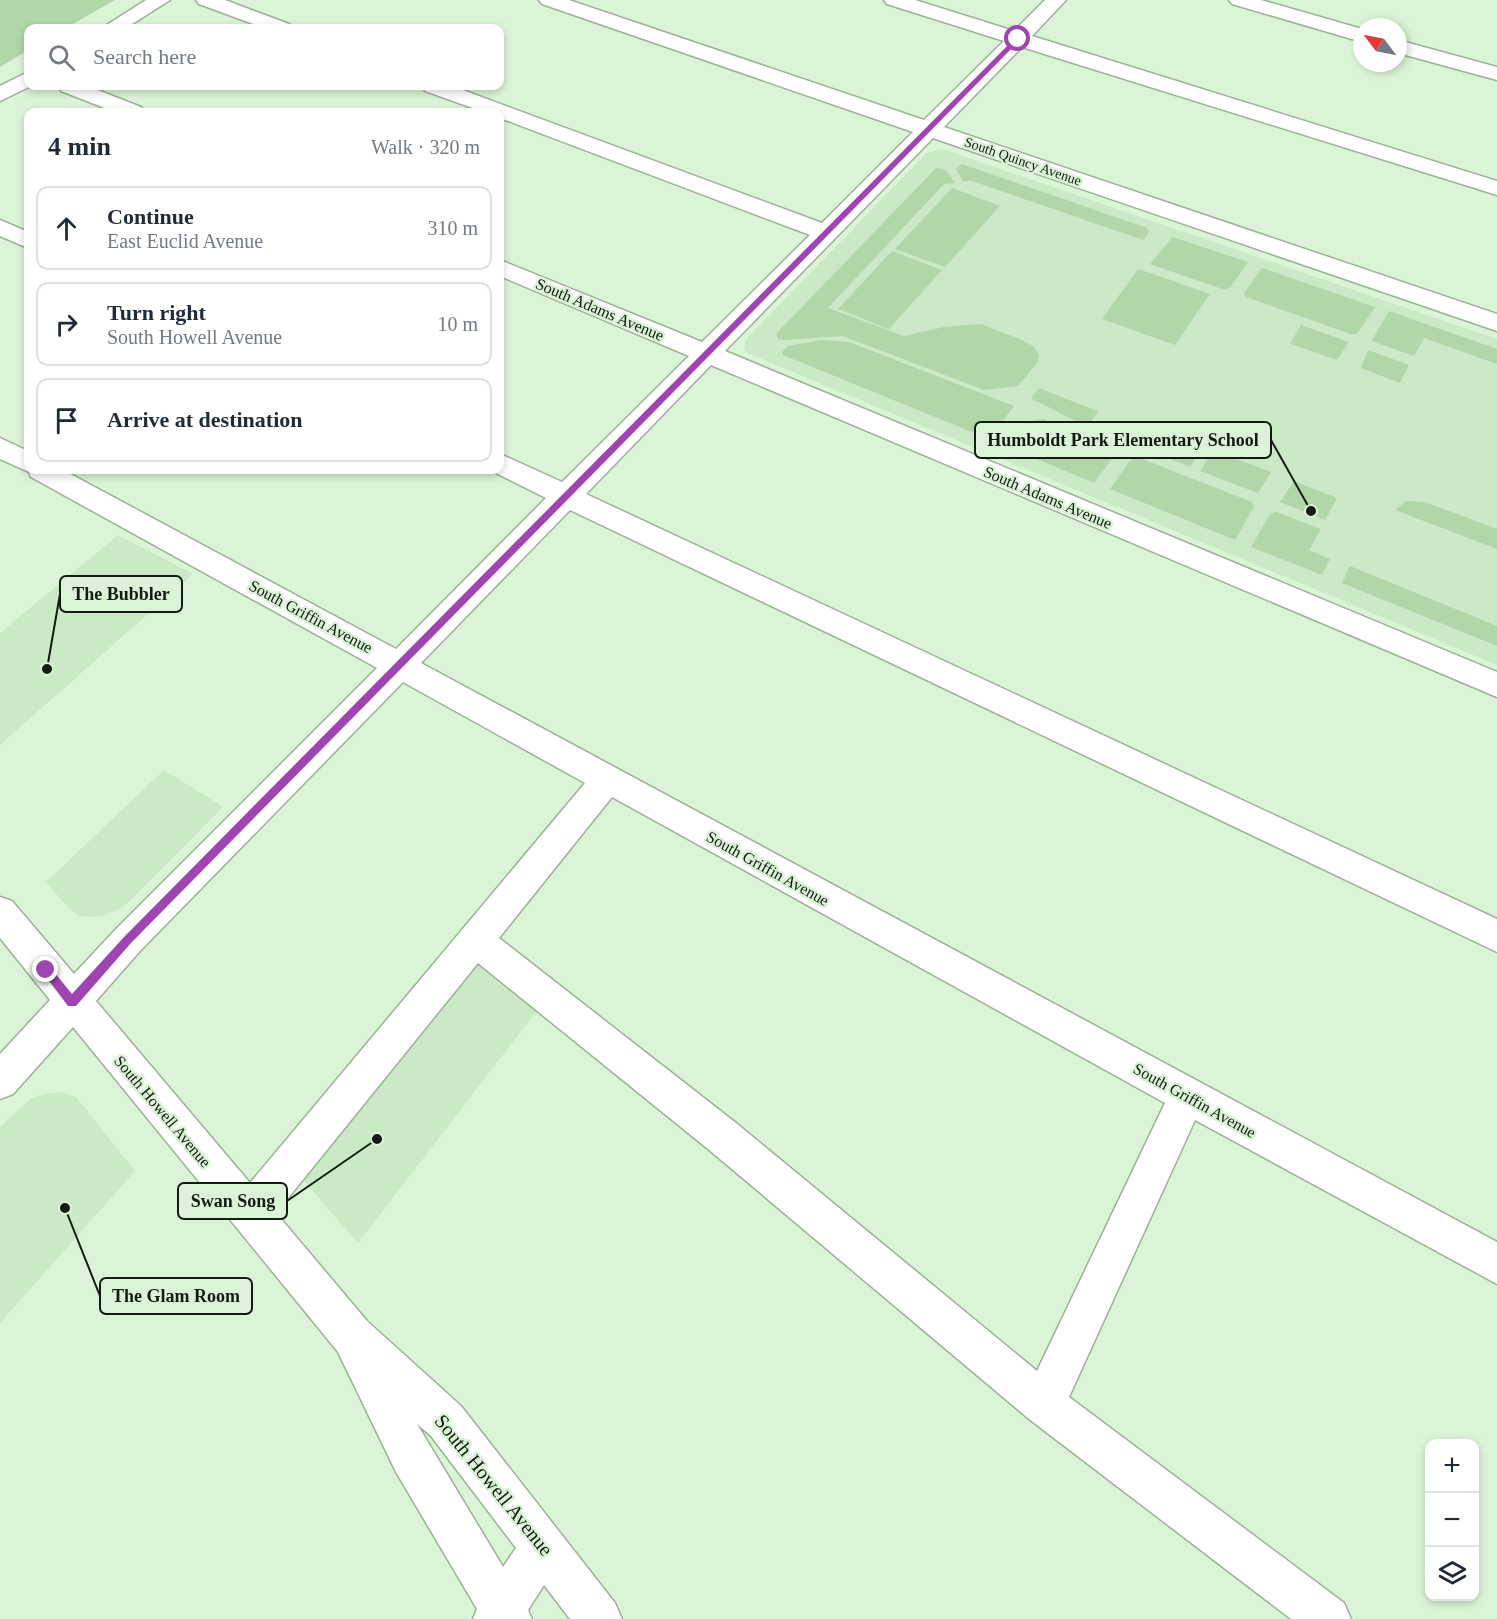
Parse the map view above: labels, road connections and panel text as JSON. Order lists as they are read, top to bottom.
{
  "streets": {
    "street": [
      "South Quincy Avenue",
      "South Adams Avenue",
      "South Griffin Avenue",
      "South Howell Avenue"
    ]
  },
  "places": [
    "Humboldt Park Elementary School",
    "The Bubbler",
    "Swan Song",
    "The Glam Room"
  ],
  "north": "top left",
  "page": {
    "search": "Search here",
    "heading": ["4 min", "Walk · 320 m"],
    "list": [
      ["Continue", "East Euclid Avenue", "310 m"],
      ["Turn right", "South Howell Avenue", "10 m"],
      "Arrive at destination"
    ],
    "map_buttons": ["+", "−"]
  }
}
